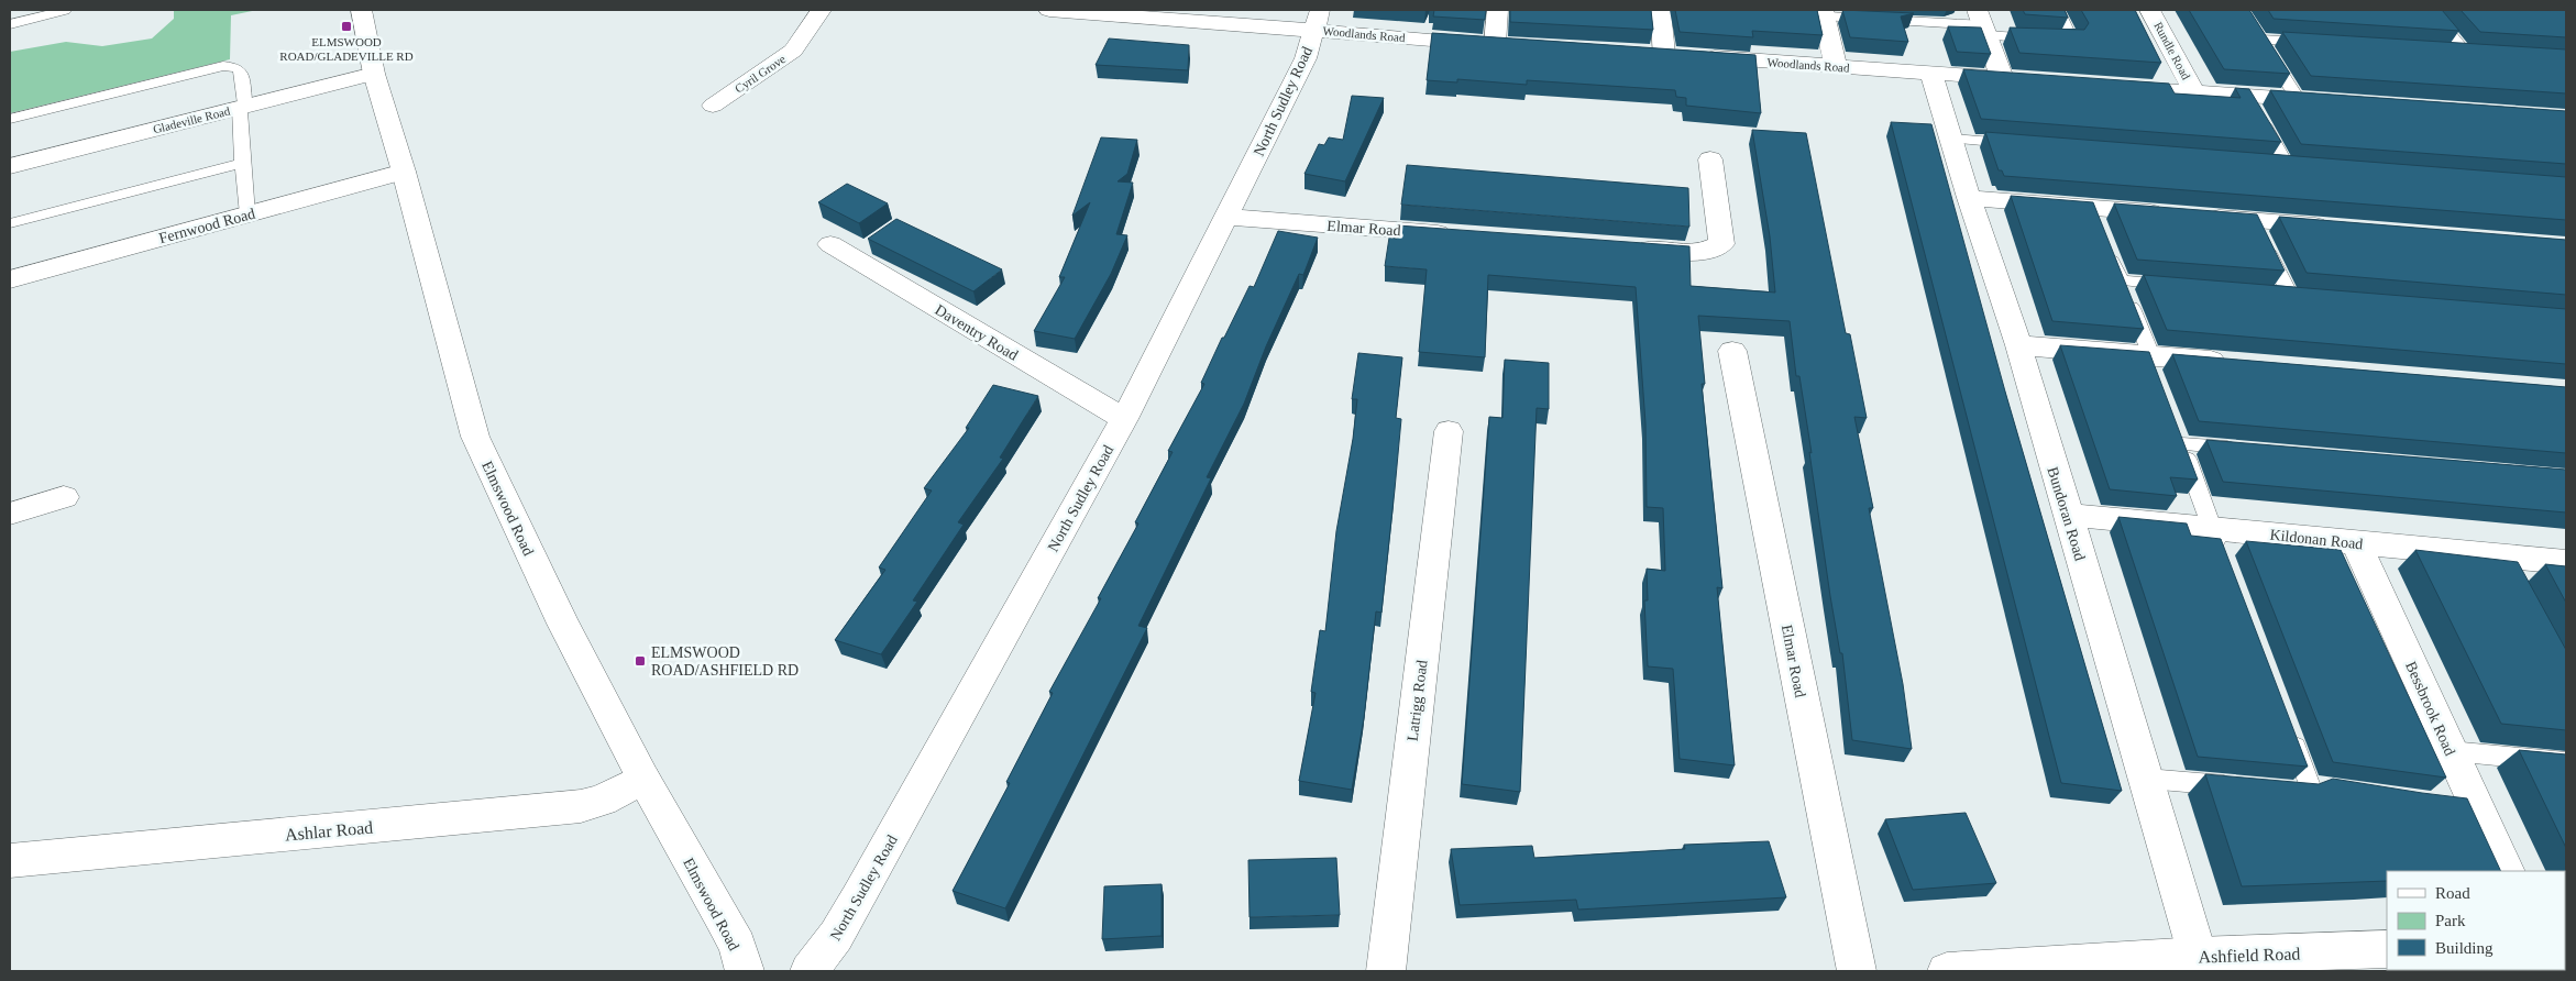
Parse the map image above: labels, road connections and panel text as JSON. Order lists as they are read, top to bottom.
{
  "streets": {
    "street": [
      "Woodlands Road",
      "Rundle Road",
      "Cyril Grove",
      "North Sudley Road",
      "Gladeville Road",
      "Fernwood Road",
      "Elmar Road",
      "Daventry Road",
      "Elmswood Road",
      "Bundoran Road",
      "Kildonan Road",
      "Latrigg Road",
      "Bessbrook Road",
      "Ashlar Road",
      "Ashfield Road"
    ]
  },
  "crossings": [
    ["Woodlands Road", "North Sudley Road"],
    ["Woodlands Road", "Bundoran Road"],
    ["North Sudley Road", "Elmar Road"],
    ["North Sudley Road", "Daventry Road"],
    ["Gladeville Road", "Elmswood Road"],
    ["Fernwood Road", "Elmswood Road"],
    ["Elmswood Road", "Ashlar Road"],
    ["Bundoran Road", "Kildonan Road"],
    ["Bundoran Road", "Ashfield Road"],
    ["Kildonan Road", "Bessbrook Road"]
  ],
  "places": {
    "transit": ["ELMSWOOD ROAD/GLADEVILLE RD", "ELMSWOOD ROAD/ASHFIELD RD"]
  },
  "legend": ["Road", "Park", "Building"]
}
